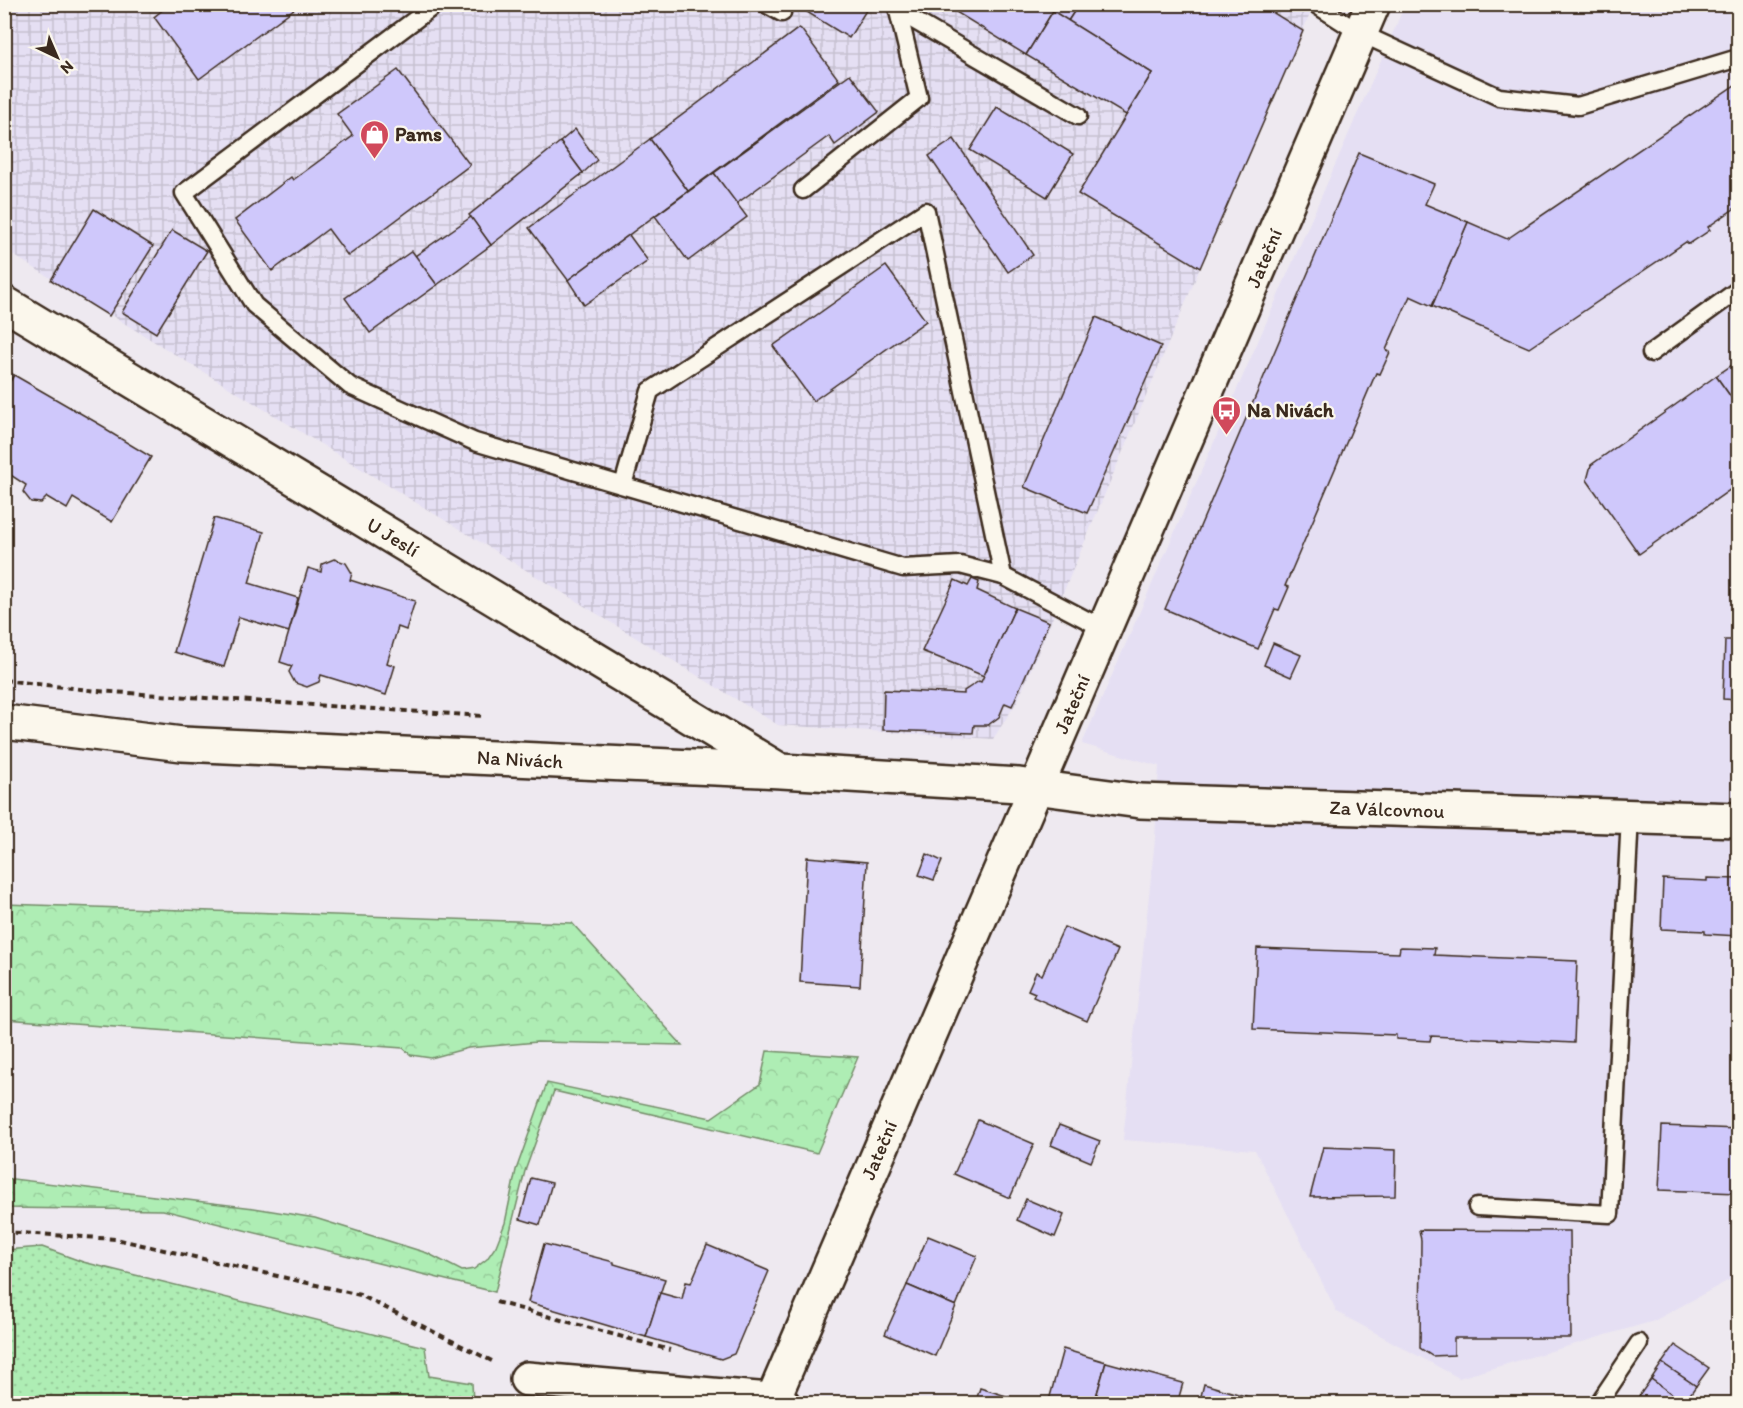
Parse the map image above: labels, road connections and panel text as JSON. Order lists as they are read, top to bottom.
{
  "streets": {
    "street": [
      "Jateční",
      "U Jeslí",
      "Na Nivách",
      "Za Válcovnou"
    ]
  },
  "crossings": [
    ["Jateční", "Na Nivách"],
    ["Jateční", "Za Válcovnou"],
    ["U Jeslí", "Na Nivách"],
    ["Na Nivách", "Za Válcovnou"]
  ],
  "places": {
    "shop": ["Pams"],
    "bus stop": ["Na Nivách"]
  },
  "north": "bottom right"
}
